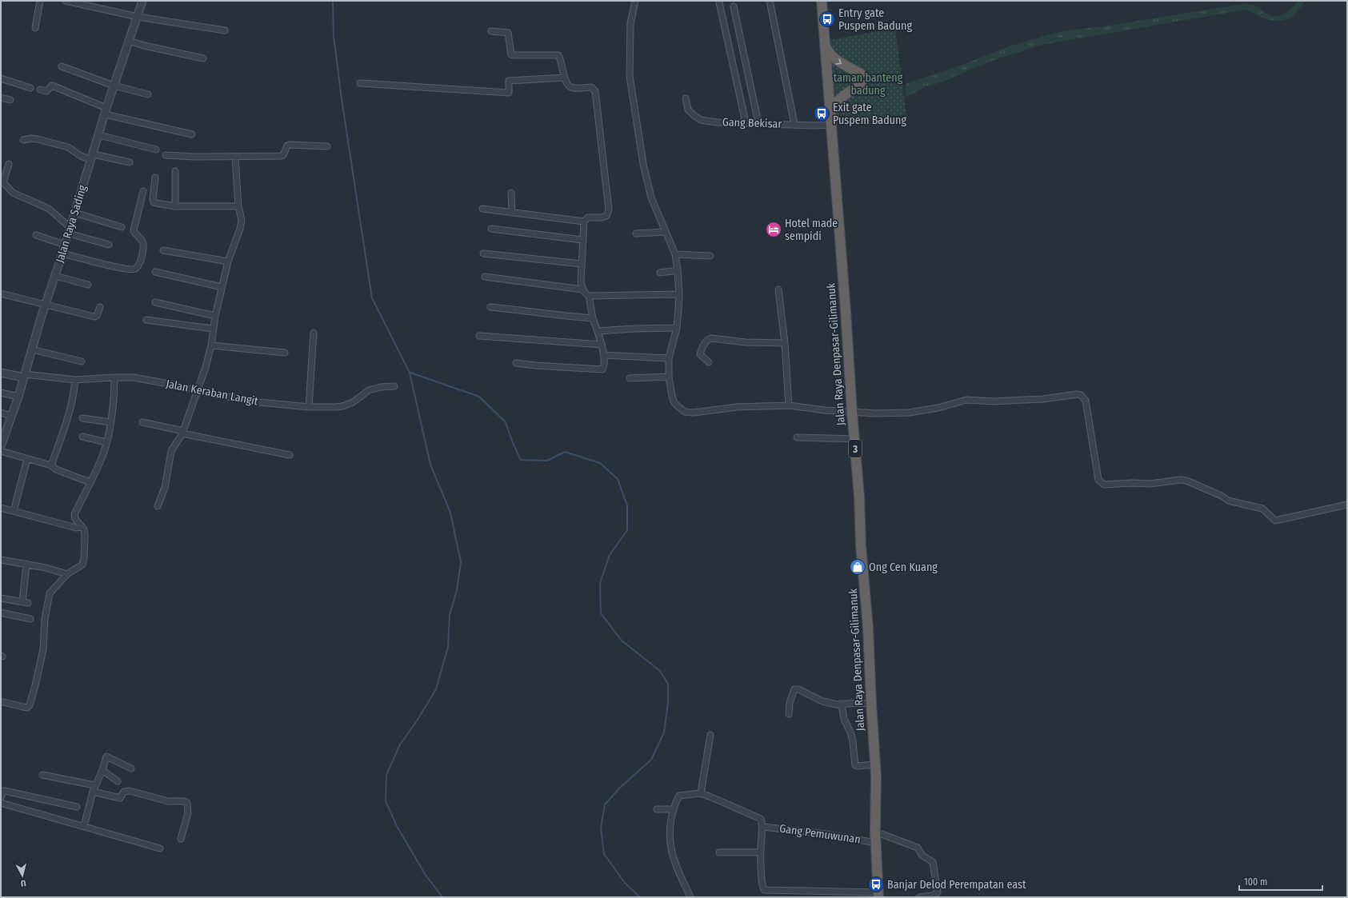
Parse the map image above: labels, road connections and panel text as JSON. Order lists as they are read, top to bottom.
{
  "streets": {
    "highway": ["Jalan Raya Denpasar-Gilimanuk", "3"],
    "street": [
      "Gang Bekisar",
      "Jalan Raya Sading",
      "Jalan Keraban Langit",
      "Gang Pemuwunan"
    ]
  },
  "crossings": [
    ["Gang Bekisar", "Jalan Raya Denpasar-Gilimanuk"],
    ["Jalan Raya Sading", "Jalan Keraban Langit"],
    ["Jalan Raya Denpasar-Gilimanuk", "Gang Pemuwunan"]
  ],
  "parks": ["taman banteng badung"],
  "places": {
    "bus stop": ["Entry gate Puspem Badung", "Exit gate Puspem Badung", "Banjar Delod Perempatan east"],
    "hotel": ["Hotel made sempidi"],
    "shop": ["Ong Cen Kuang"]
  },
  "scale_bar": "100 m",
  "north": "bottom"
}
